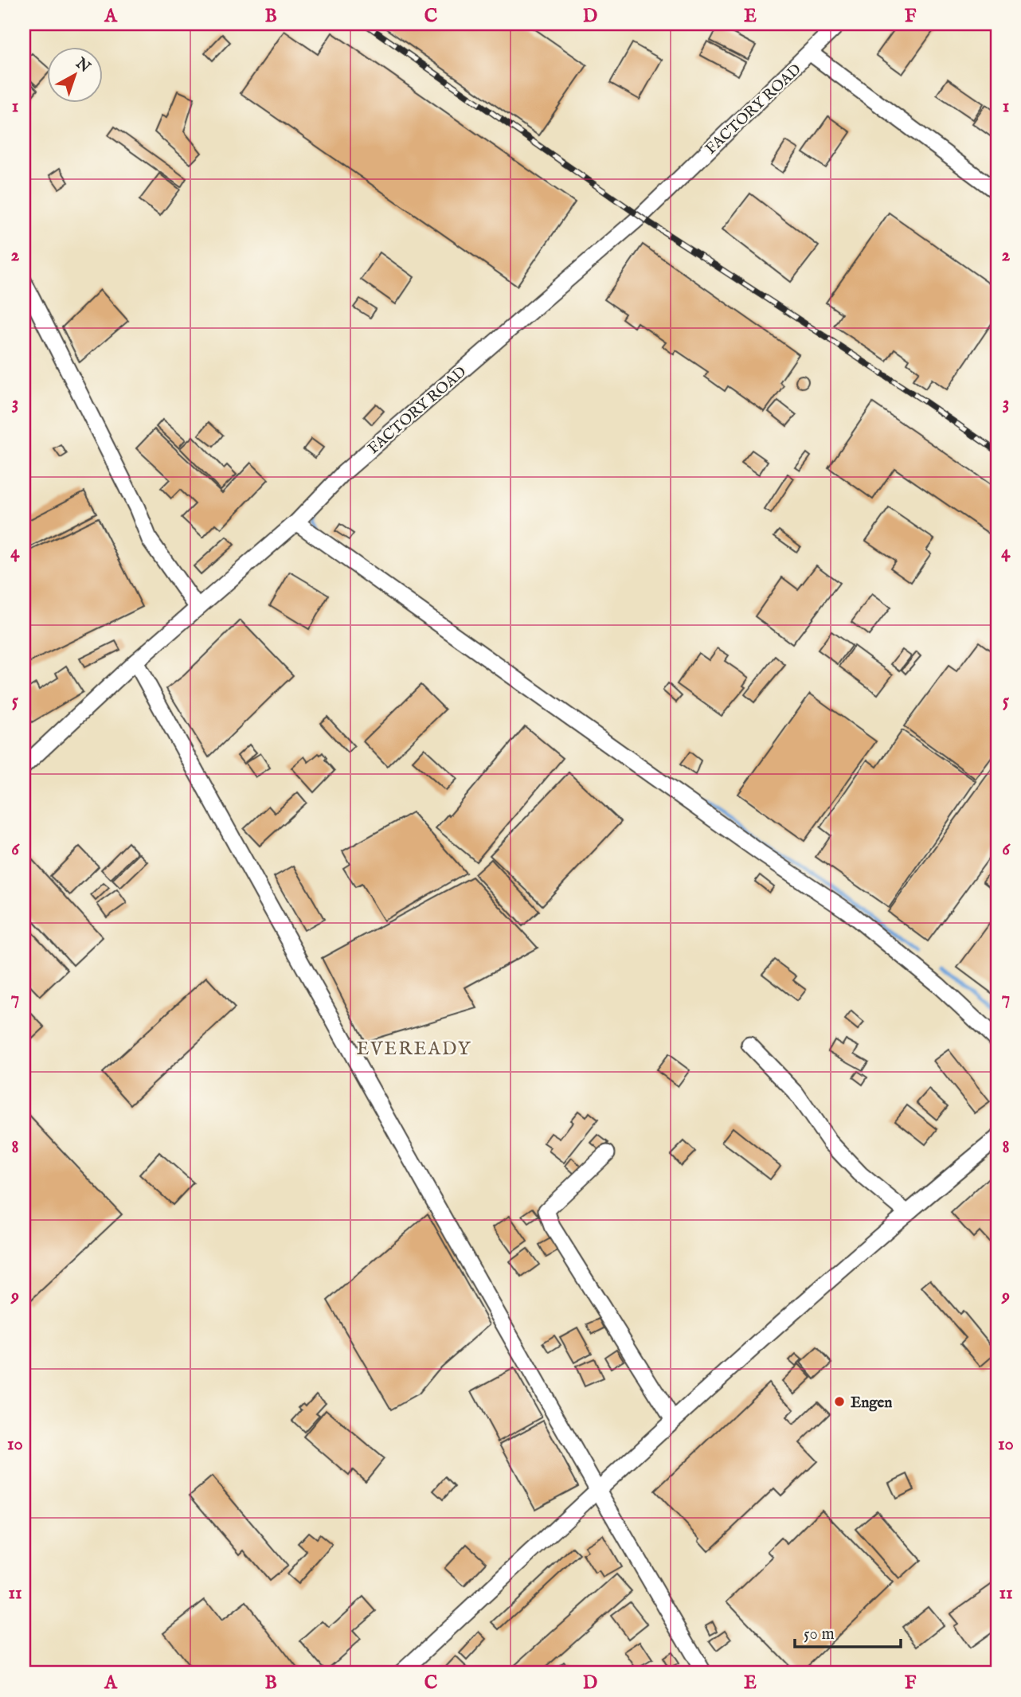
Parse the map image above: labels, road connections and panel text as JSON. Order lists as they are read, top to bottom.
{
  "streets": {
    "street": ["FACTORY ROAD"]
  },
  "districts": ["EVEREADY"],
  "places": ["Engen"],
  "scale_bar": "50 m",
  "north": "top right",
  "grid": {
    "columns": [
      "A",
      "B",
      "C",
      "D",
      "E",
      "F"
    ],
    "rows": [
      "1",
      "2",
      "3",
      "4",
      "5",
      "6",
      "7",
      "8",
      "9",
      "10",
      "11"
    ]
  }
}
